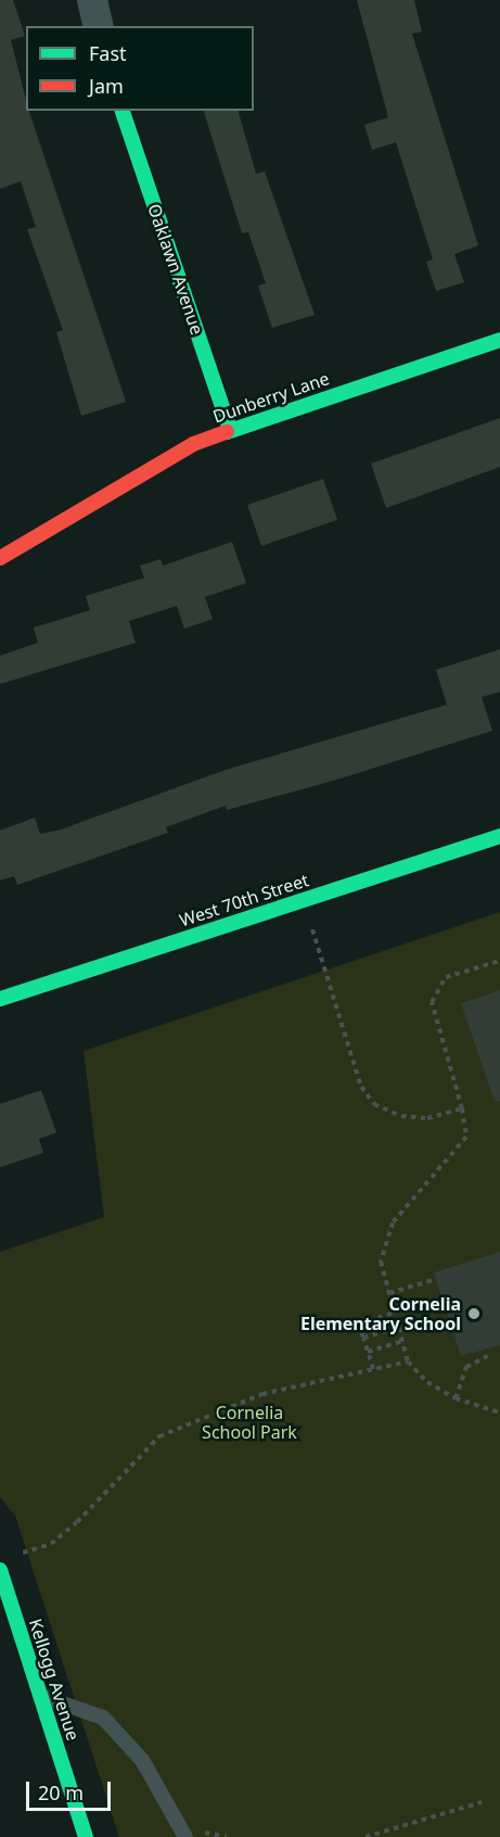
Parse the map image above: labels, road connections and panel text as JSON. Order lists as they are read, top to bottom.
{
  "streets": {
    "street": [
      "Oaklawn Avenue",
      "Dunberry Lane",
      "West 70th Street",
      "Kellogg Avenue"
    ]
  },
  "crossings": [
    ["Oaklawn Avenue", "Dunberry Lane"]
  ],
  "parks": ["Cornelia School Park"],
  "places": ["Cornelia Elementary School"],
  "legend": ["Fast", "Jam"],
  "scale_bar": "20 m"
}
